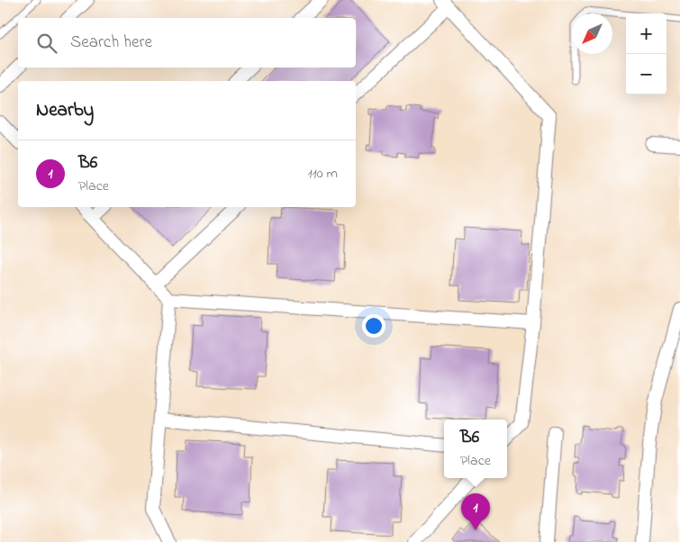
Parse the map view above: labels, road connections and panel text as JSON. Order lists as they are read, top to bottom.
{
  "north": "bottom left",
  "page": {
    "map_buttons": ["+", "−"],
    "search": "Search here",
    "heading": "Nearby",
    "list": [
      {
        "mark": "1",
        "name": "B6",
        "note": "Place",
        "value": "110 m"
      }
    ],
    "popup": ["B6", "Place"],
    "pins": "1"
  }
}
